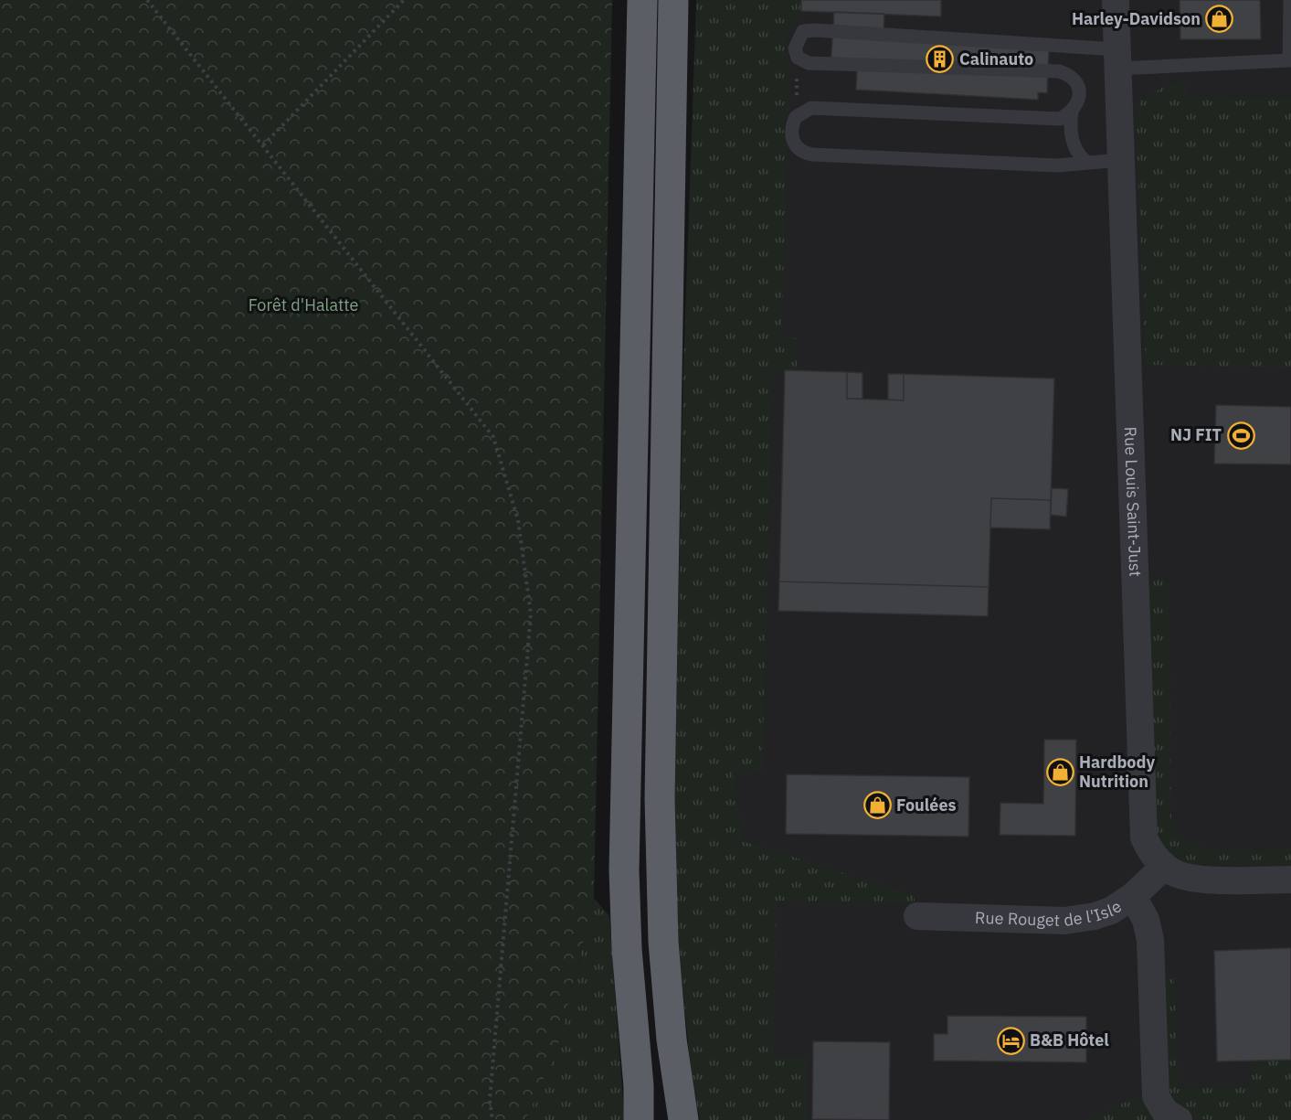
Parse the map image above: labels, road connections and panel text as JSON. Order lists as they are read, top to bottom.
{
  "streets": {
    "street": ["Rue Louis Saint-Just", "Rue Rouget de l'Isle"]
  },
  "crossings": [
    ["Rue Louis Saint-Just", "Rue Rouget de l'Isle"]
  ],
  "parks": ["Forêt d'Halatte"],
  "places": {
    "shop": ["Harley-Davidson", "Hardbody Nutrition", "Foulées"],
    "building": ["Calinauto"],
    "sports": ["NJ FIT"],
    "hotel": ["B&B Hôtel"]
  }
}
